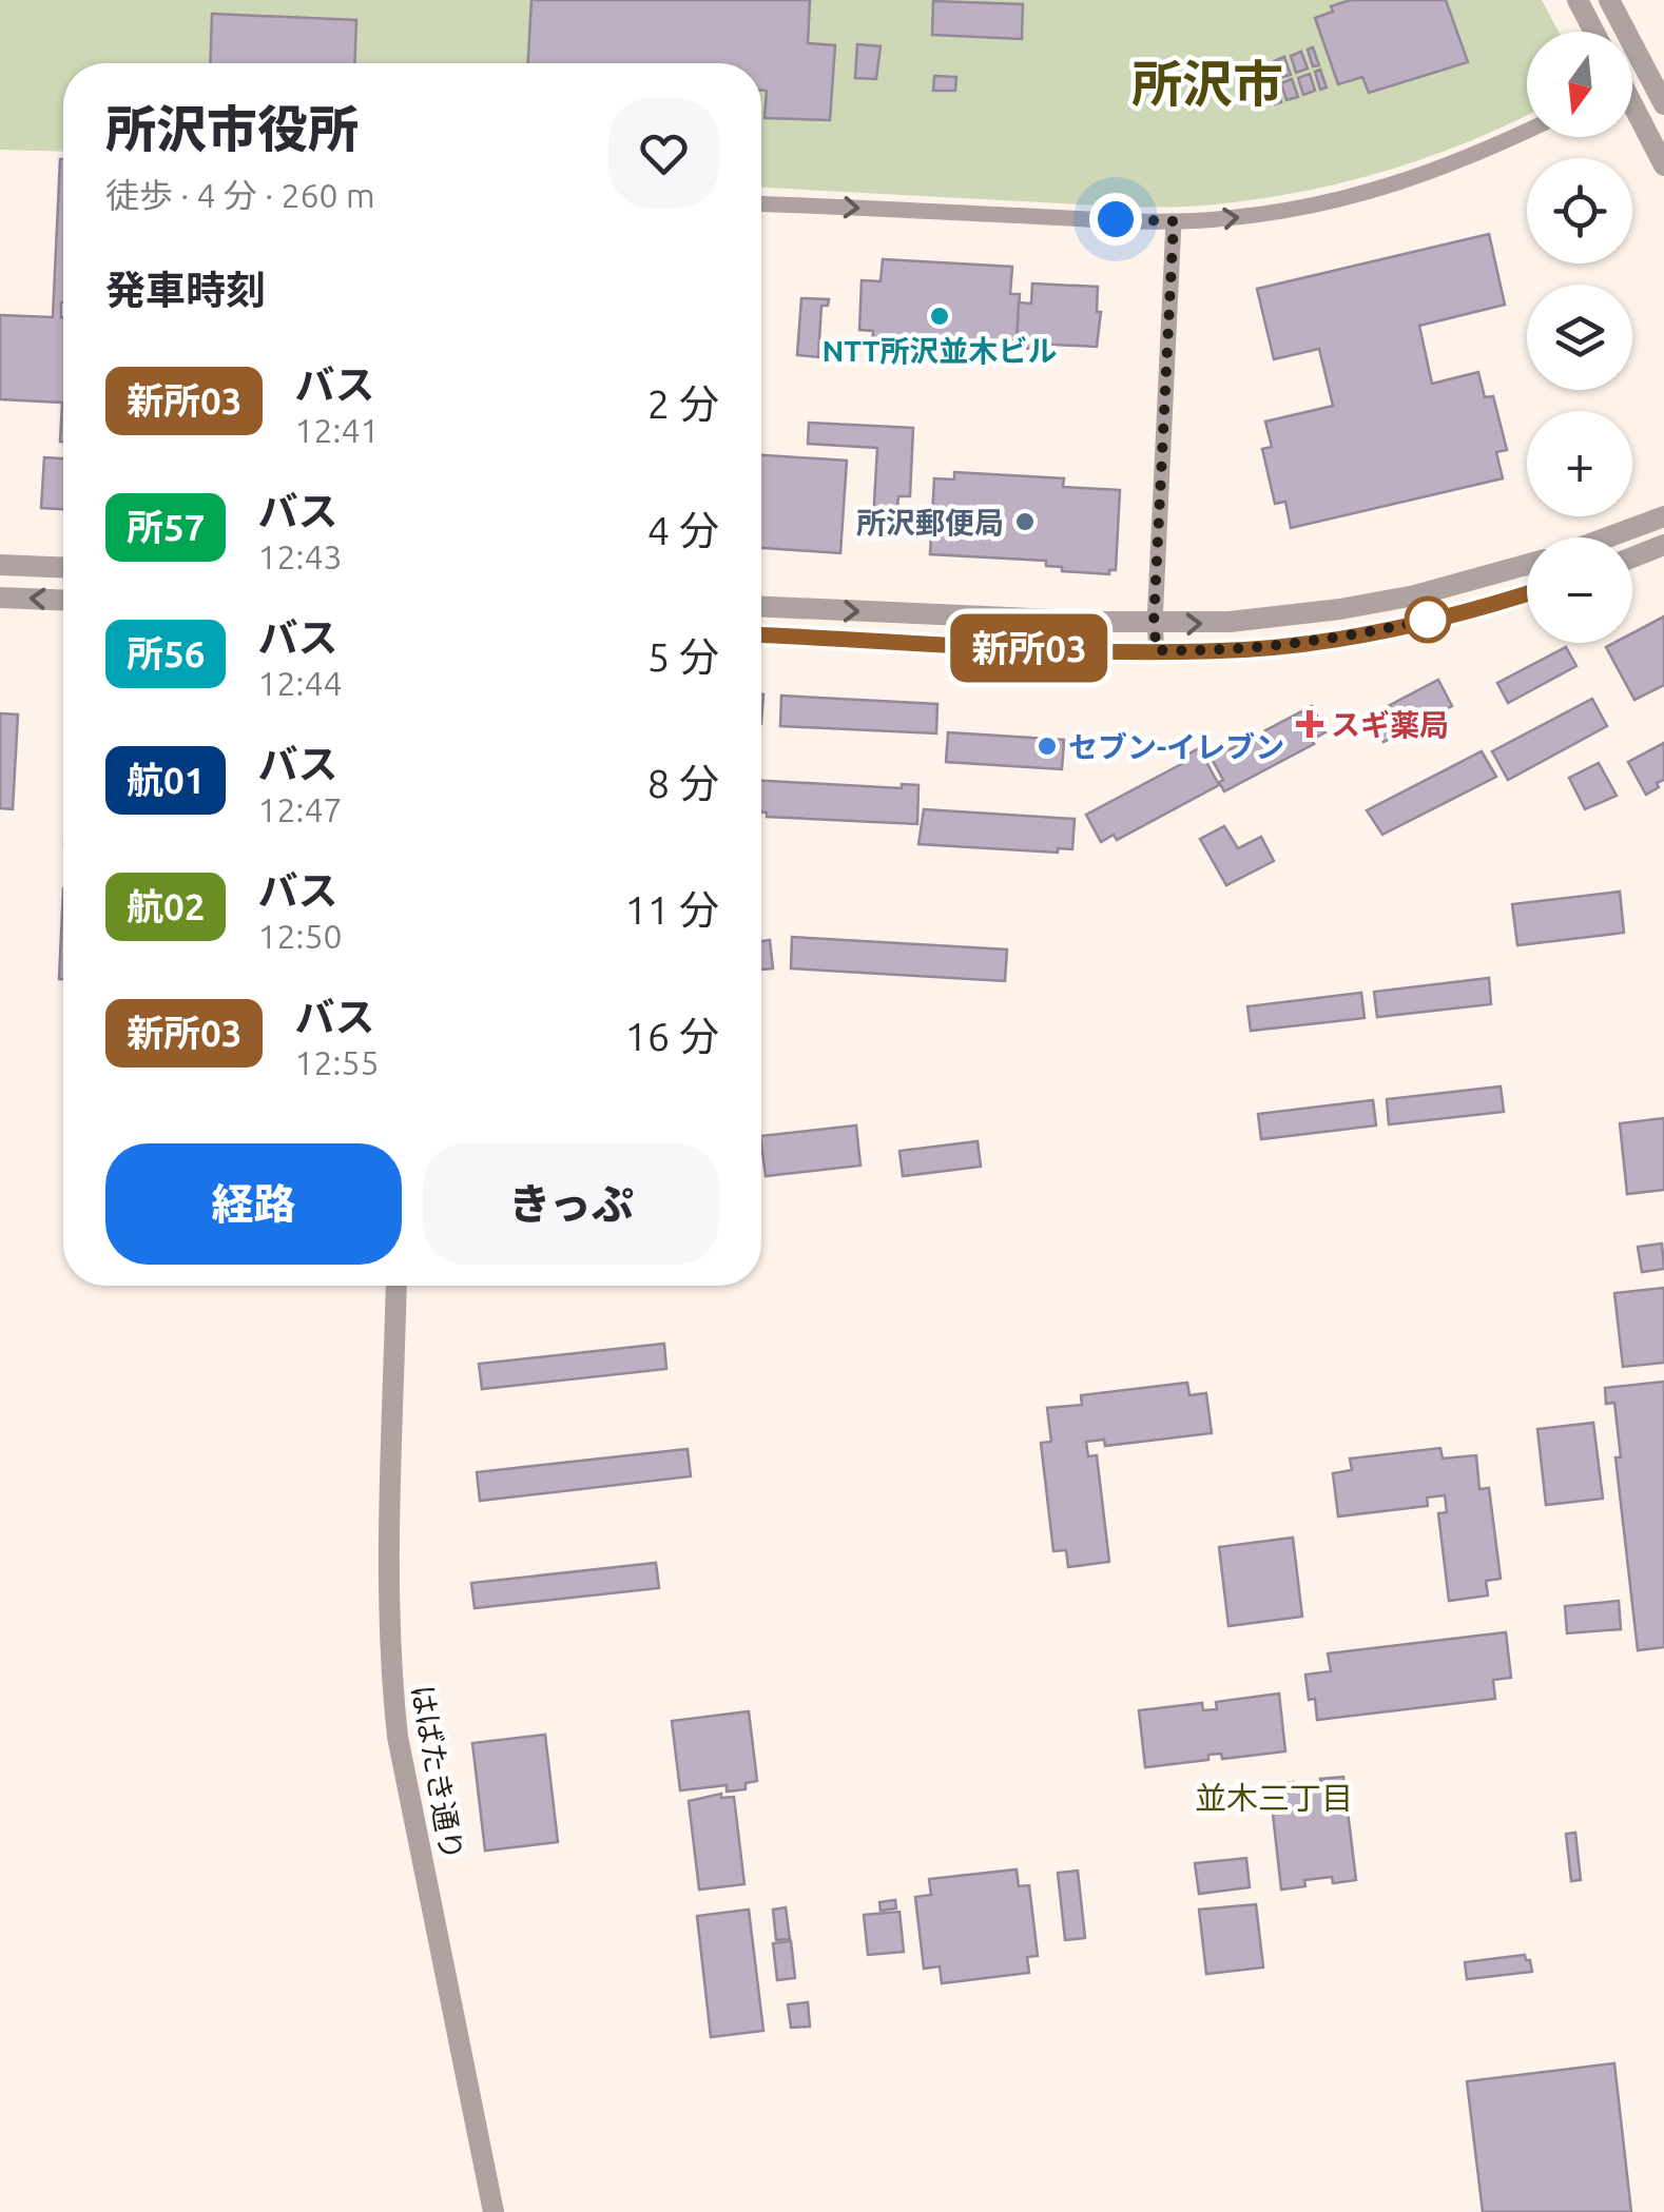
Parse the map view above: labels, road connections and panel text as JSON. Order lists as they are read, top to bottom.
{
  "streets": {
    "street": ["はばたき通り"]
  },
  "districts": ["所沢市", "並木三丁目"],
  "places": {
    "other": ["NTT所沢並木ビル", "所沢郵便局", "セブン-イレブン"],
    "health": ["スギ薬局"]
  },
  "lines": ["bus line 新所03"],
  "north": "bottom",
  "page": {
    "on_map": "新所03",
    "map_buttons": ["+", "−"],
    "heading": [
      ["所沢市役所", "徒歩 · 4 分 · 260 m"],
      "発車時刻"
    ],
    "list": [
      {
        "mark": "新所03",
        "name": "バス",
        "note": "12:41",
        "value": "2 分"
      },
      {
        "mark": "所57",
        "name": "バス",
        "note": "12:43",
        "value": "4 分"
      },
      {
        "mark": "所56",
        "name": "バス",
        "note": "12:44",
        "value": "5 分"
      },
      {
        "mark": "航01",
        "name": "バス",
        "note": "12:47",
        "value": "8 分"
      },
      {
        "mark": "航02",
        "name": "バス",
        "note": "12:50",
        "value": "11 分"
      },
      {
        "mark": "新所03",
        "name": "バス",
        "note": "12:55",
        "value": "16 分"
      }
    ],
    "buttons": ["経路", "きっぷ"]
  }
}
